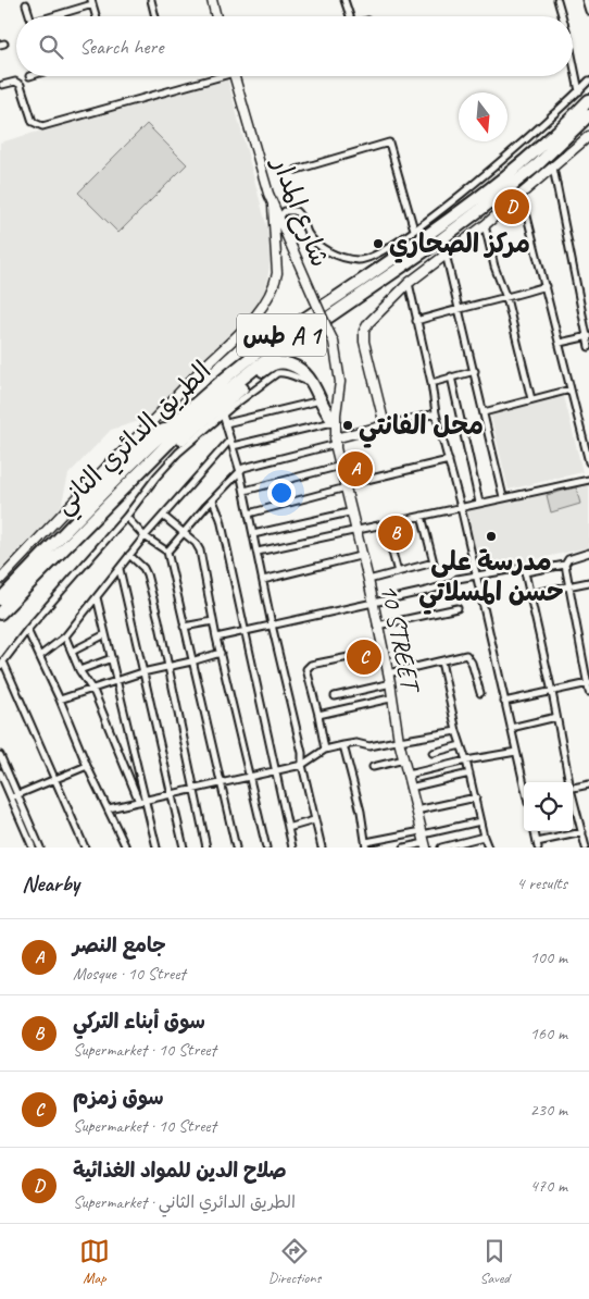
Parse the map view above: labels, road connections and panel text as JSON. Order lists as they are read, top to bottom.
{
  "streets": {
    "highway": ["طس A 1", "الطريق الدائري الثاني"],
    "main road": ["شارع المدار", "10 STREET"]
  },
  "crossings": [
    ["شارع المدار", "10 STREET"]
  ],
  "places": ["مركز الصحاري", "محل الفانتي", "مدرسة على حسن المسلاتي"],
  "north": "bottom",
  "page": {
    "search": "Search here",
    "pins": [
      "D",
      "A",
      "B",
      "C"
    ],
    "heading": ["Nearby", "4 results"],
    "list": [
      {
        "mark": "A",
        "name": "جامع النصر",
        "note": "Mosque · 10 Street",
        "value": "100 m"
      },
      {
        "mark": "B",
        "name": "سوق أبناء التركي",
        "note": "Supermarket · 10 Street",
        "value": "160 m"
      },
      {
        "mark": "C",
        "name": "سوق زمزم",
        "note": "Supermarket · 10 Street",
        "value": "230 m"
      },
      {
        "mark": "D",
        "name": "صلاح الدين للمواد الغذائية",
        "note": "Supermarket · الطريق الدائري الثاني",
        "value": "470 m"
      }
    ],
    "nav": ["Map", "Directions", "Saved"]
  }
}
